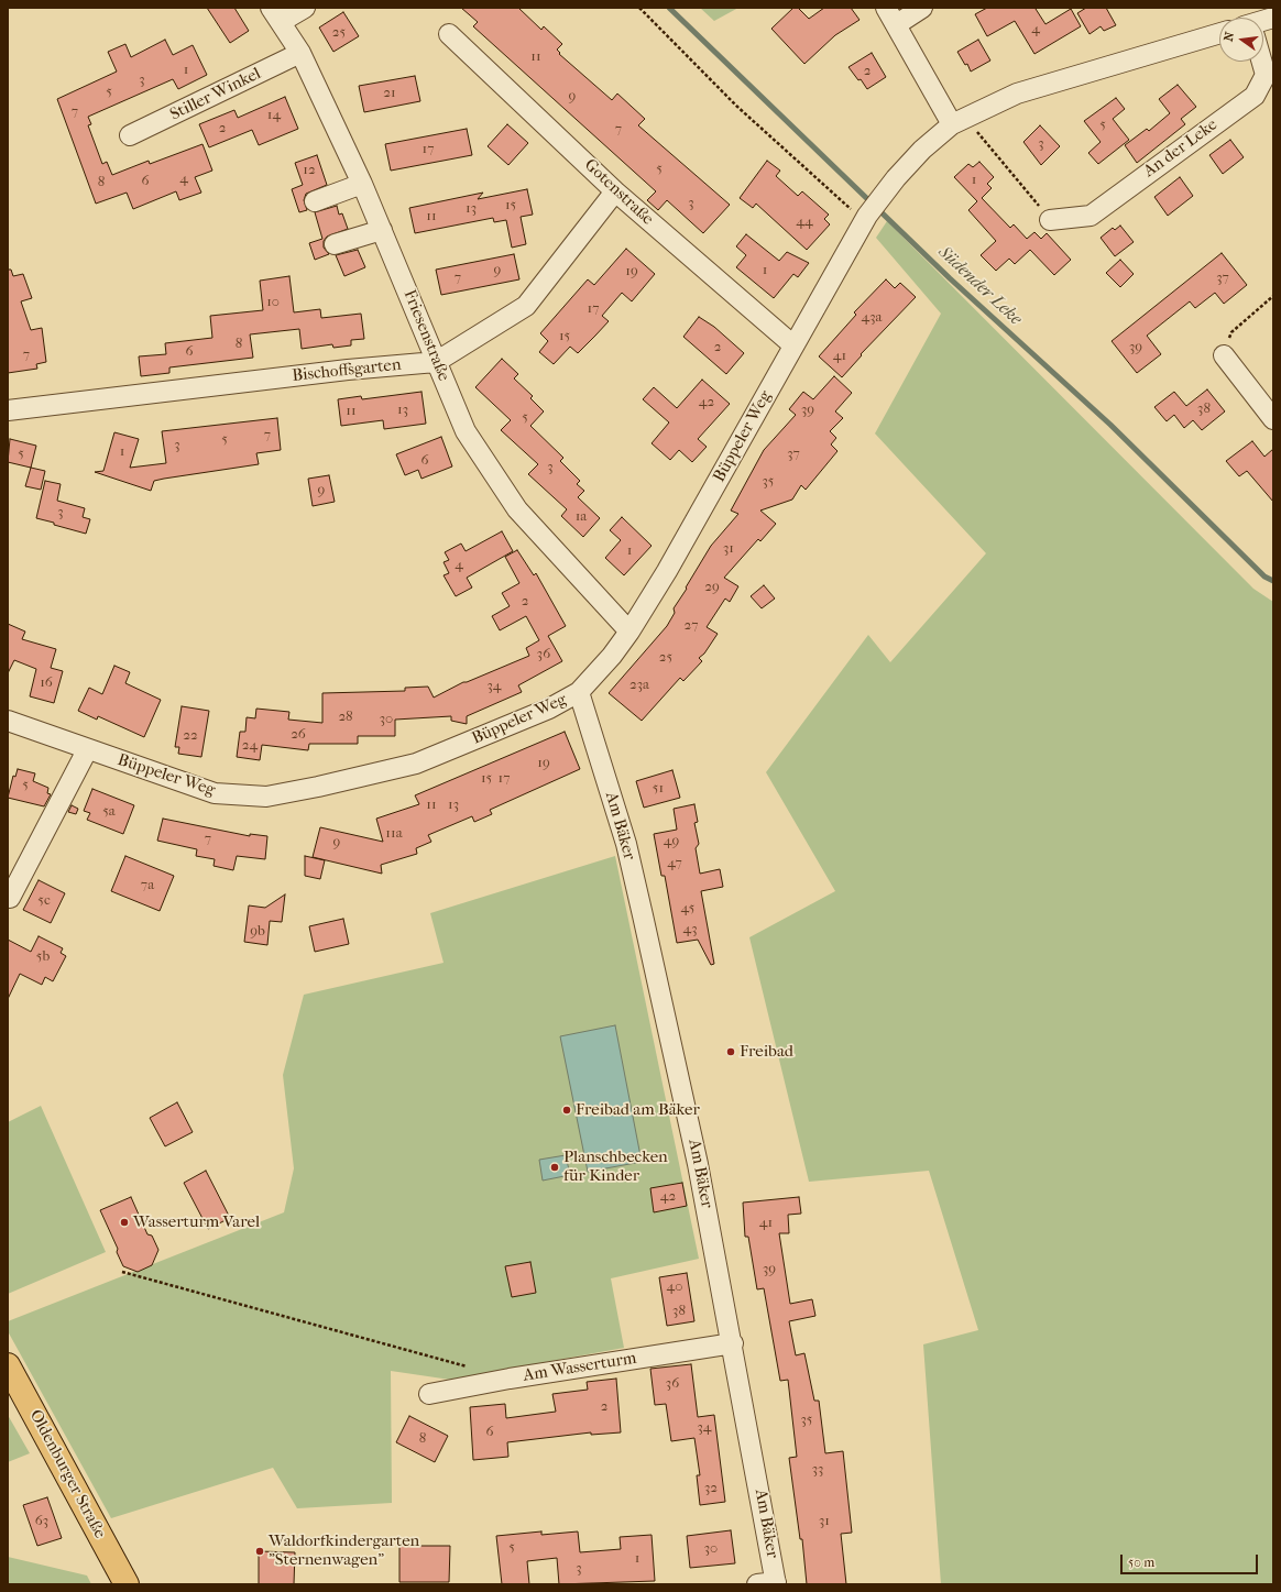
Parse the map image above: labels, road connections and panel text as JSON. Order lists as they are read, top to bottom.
{
  "streets": {
    "main road": ["Oldenburger Straße"],
    "street": [
      "Stiller Winkel",
      "An der Leke",
      "Gotenstraße",
      "Friesenstraße",
      "Bischoffsgarten",
      "Büppeler Weg",
      "Am Bäker",
      "Am Wasserturm"
    ]
  },
  "crossings": [
    ["Stiller Winkel", "Friesenstraße"],
    ["Gotenstraße", "Bischoffsgarten"],
    ["Gotenstraße", "Büppeler Weg"],
    ["Friesenstraße", "Bischoffsgarten"],
    ["Friesenstraße", "Büppeler Weg"],
    ["Büppeler Weg", "Am Bäker"],
    ["Am Bäker", "Am Wasserturm"]
  ],
  "water": ["Südender Leke"],
  "places": [
    "Freibad",
    "Freibad am Bäker",
    "Planschbecken für Kinder",
    "Wasserturm Varel",
    "Waldorfkindergarten \"Sternenwagen\""
  ],
  "house_numbers": [
    "4",
    "25",
    "11",
    "1",
    "2",
    "3",
    "5",
    "21",
    "9",
    "7",
    "14",
    "5",
    "2",
    "7",
    "3",
    "17",
    "5",
    "12",
    "4",
    "1",
    "6",
    "8",
    "3",
    "15",
    "13",
    "11",
    "44",
    "9",
    "1",
    "19",
    "7",
    "37",
    "10",
    "17",
    "43a",
    "15",
    "8",
    "2",
    "39",
    "6",
    "7",
    "41",
    "42",
    "38",
    "13",
    "39",
    "11",
    "5",
    "7",
    "5",
    "3",
    "1",
    "5",
    "37",
    "6",
    "3",
    "35",
    "9",
    "3",
    "1a",
    "31",
    "1",
    "4",
    "29",
    "2",
    "27",
    "36",
    "25",
    "16",
    "23a",
    "34",
    "28",
    "30",
    "26",
    "22",
    "24",
    "19",
    "15",
    "17",
    "5",
    "51",
    "11",
    "13",
    "5a",
    "11a",
    "7",
    "49",
    "9",
    "47",
    "7a",
    "5c",
    "45",
    "43",
    "9b",
    "5b",
    "42",
    "41",
    "39",
    "40",
    "38",
    "36",
    "2",
    "35",
    "34",
    "6",
    "8",
    "33",
    "32",
    "63",
    "31",
    "5",
    "30",
    "1",
    "3"
  ],
  "scale_bar": "50 m",
  "north": "left"
}
